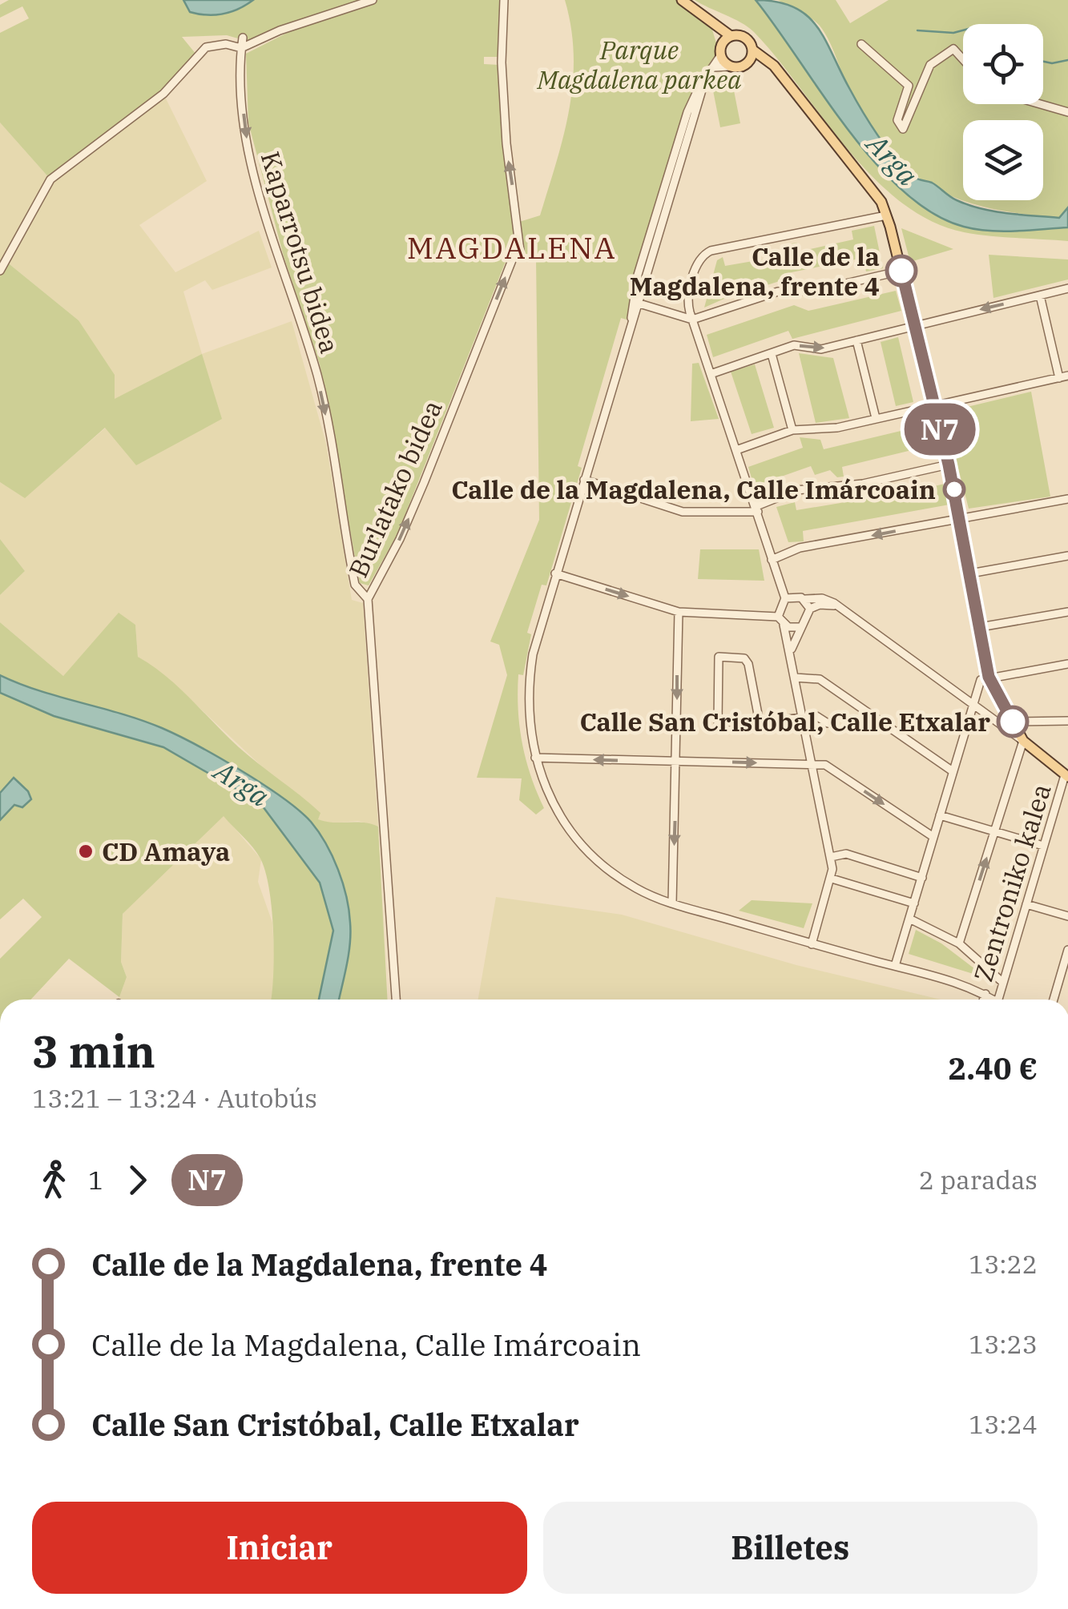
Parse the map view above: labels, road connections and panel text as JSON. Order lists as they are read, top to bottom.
{
  "streets": {
    "street": ["Kaparrotsu bidea", "Burlatako bidea", "Zentroniko kalea"]
  },
  "crossings": [
    ["Kaparrotsu bidea", "Burlatako bidea"]
  ],
  "one_way": ["Kaparrotsu bidea", "Burlatako bidea"],
  "districts": ["MAGDALENA"],
  "water": ["Arga"],
  "parks": ["Parque Magdalena parkea"],
  "places": [
    "Calle de la Magdalena, frente 4",
    "Calle de la Magdalena, Calle Imárcoain",
    "Calle San Cristóbal, Calle Etxalar",
    "CD Amaya"
  ],
  "lines": ["bus line N7"],
  "page": {
    "on_map": "N7",
    "heading": ["3 min", "13:21 – 13:24 · Autobús", "2.40 €"],
    "legs": ["1", "N7", "2 paradas"],
    "list": [
      {
        "name": "Calle de la Magdalena, frente 4",
        "value": "13:22"
      },
      {
        "name": "Calle de la Magdalena, Calle Imárcoain",
        "value": "13:23"
      },
      {
        "name": "Calle San Cristóbal, Calle Etxalar",
        "value": "13:24"
      }
    ],
    "buttons": ["Iniciar", "Billetes"]
  }
}
